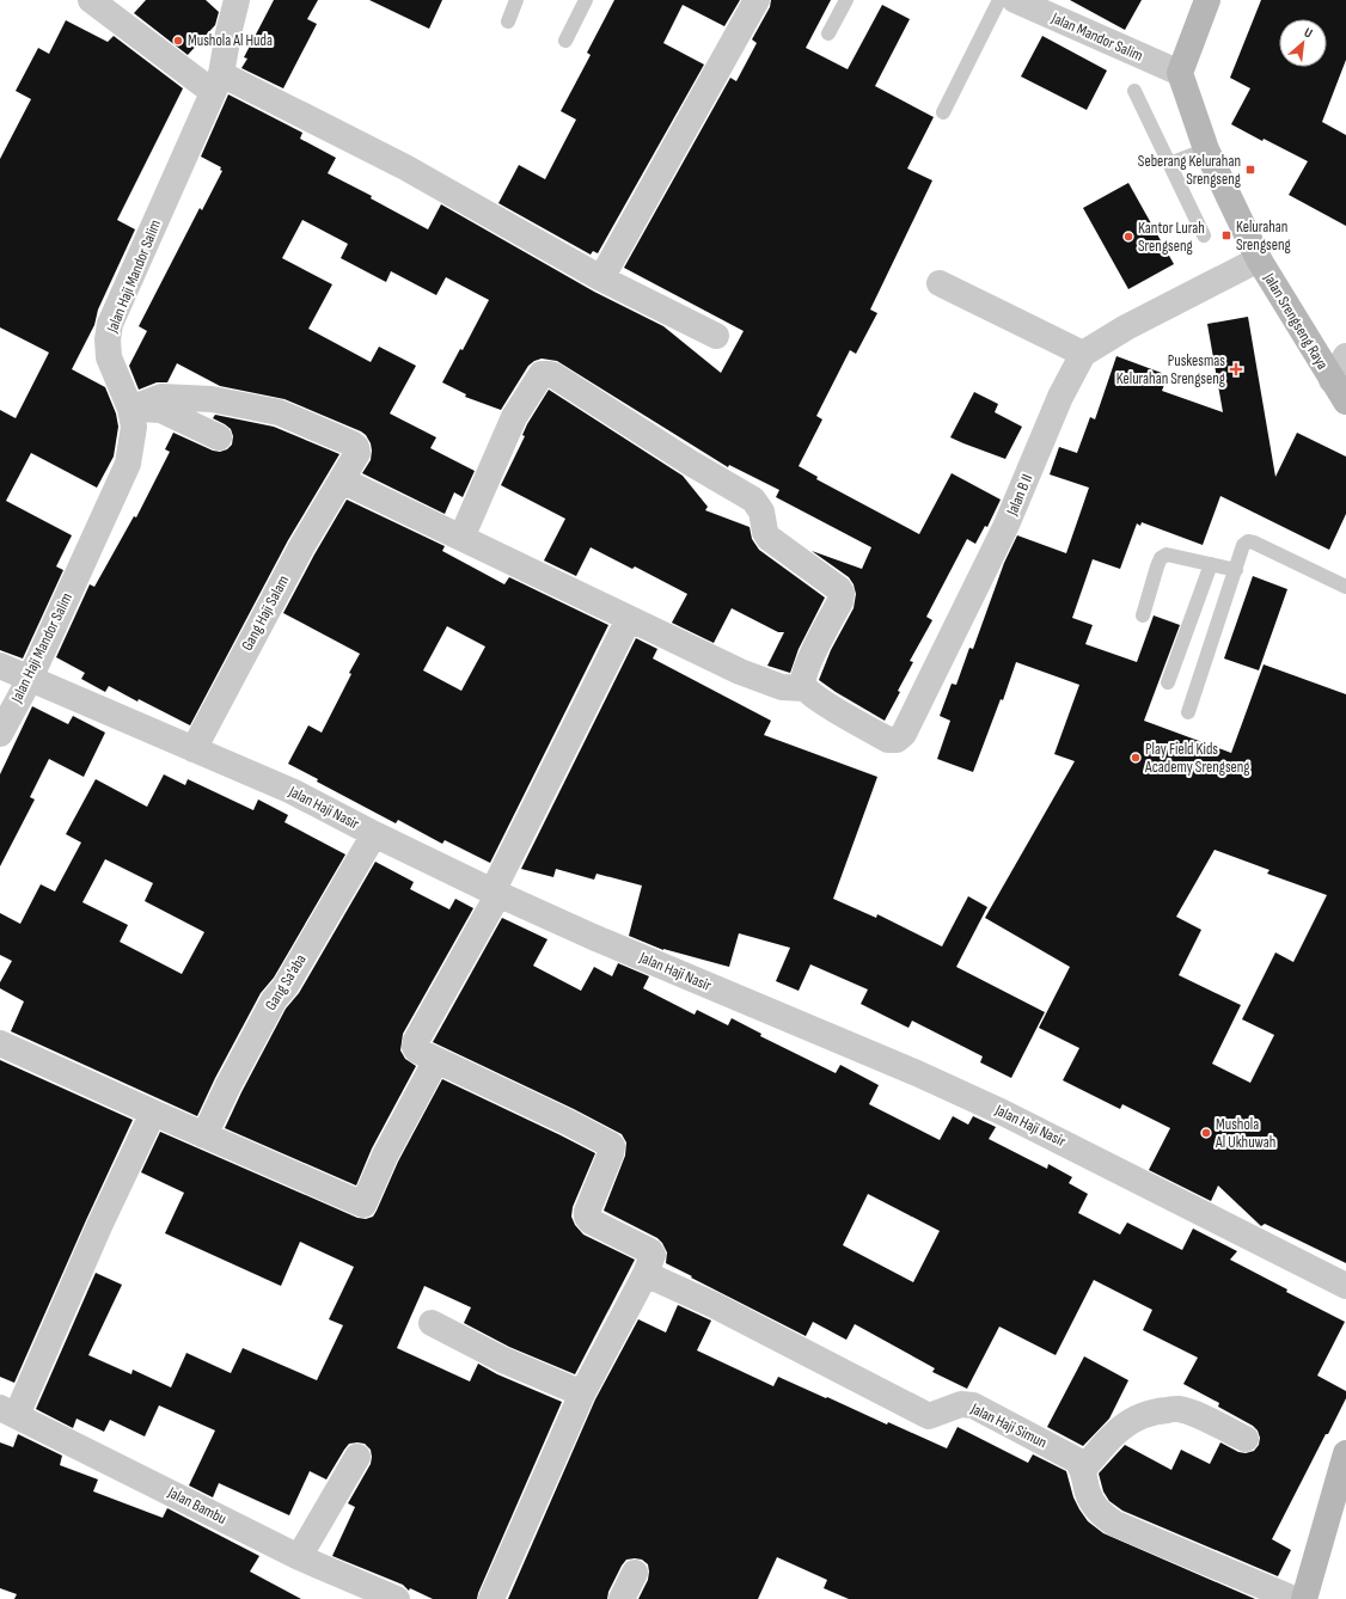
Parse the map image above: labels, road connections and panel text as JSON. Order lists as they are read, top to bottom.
{
  "streets": {
    "main road": ["Jalan Srengseng Raya"],
    "street": [
      "Jalan Mandor Salim",
      "Jalan Haji Mandor Salim",
      "Jalan B II",
      "Gang Haji Salam",
      "Jalan Haji Nasir",
      "Gang Sa'aba",
      "Jalan Haji Simun",
      "Jalan Bambu"
    ]
  },
  "crossings": [
    ["Jalan Mandor Salim", "Jalan Srengseng Raya"],
    ["Jalan Haji Mandor Salim", "Gang Haji Salam"],
    ["Jalan Haji Mandor Salim", "Jalan Haji Nasir"],
    ["Gang Haji Salam", "Jalan Haji Nasir"],
    ["Jalan Haji Nasir", "Gang Sa'aba"]
  ],
  "places": {
    "other": [
      "Mushola Al Huda",
      "Kantor Lurah Srengseng",
      "Play Field Kids Academy Srengseng",
      "Mushola Al Ukhuwah"
    ],
    "transit": ["Seberang Kelurahan Srengseng", "Kelurahan Srengseng"],
    "health": ["Puskesmas Kelurahan Srengseng"]
  },
  "north": "top right"
}
